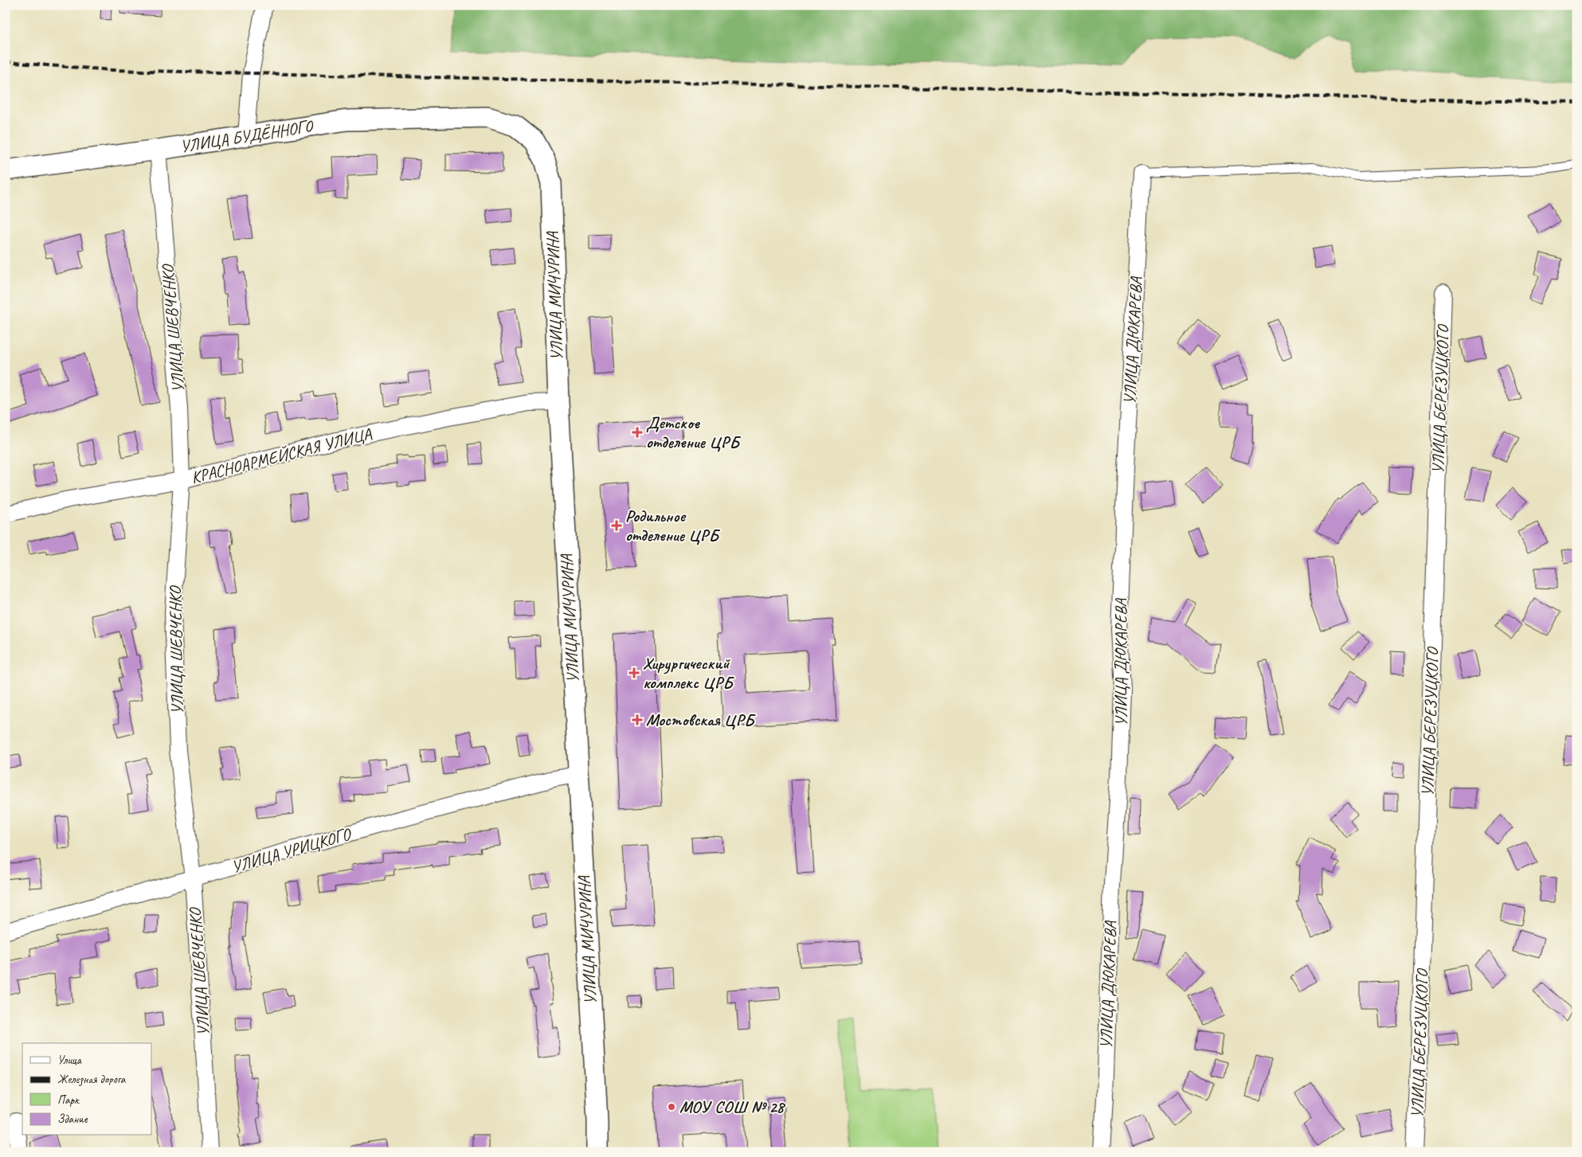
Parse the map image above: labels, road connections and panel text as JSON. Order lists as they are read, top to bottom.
{
  "streets": {
    "street": [
      "УЛИЦА БУДЁННОГО",
      "УЛИЦА МИЧУРИНА",
      "УЛИЦА ШЕВЧЕНКО",
      "УЛИЦА ДЮКАРЕВА",
      "УЛИЦА БЕРЕЗУЦКОГО",
      "КРАСНОАРМЕЙСКАЯ УЛИЦА",
      "УЛИЦА УРИЦКОГО"
    ]
  },
  "crossings": [
    ["УЛИЦА БУДЁННОГО", "УЛИЦА МИЧУРИНА"],
    ["УЛИЦА БУДЁННОГО", "УЛИЦА ШЕВЧЕНКО"],
    ["УЛИЦА МИЧУРИНА", "КРАСНОАРМЕЙСКАЯ УЛИЦА"],
    ["УЛИЦА МИЧУРИНА", "УЛИЦА УРИЦКОГО"],
    ["УЛИЦА ШЕВЧЕНКО", "КРАСНОАРМЕЙСКАЯ УЛИЦА"],
    ["УЛИЦА ШЕВЧЕНКО", "УЛИЦА УРИЦКОГО"]
  ],
  "places": {
    "health": [
      "Детское отделение ЦРБ",
      "Родильное отделение ЦРБ",
      "Хирургический комплекс ЦРБ",
      "Мостовская ЦРБ"
    ],
    "other": ["МОУ СОШ № 28"]
  },
  "legend": [
    "Улица",
    "Железная дорога",
    "Парк",
    "Здание"
  ]
}
